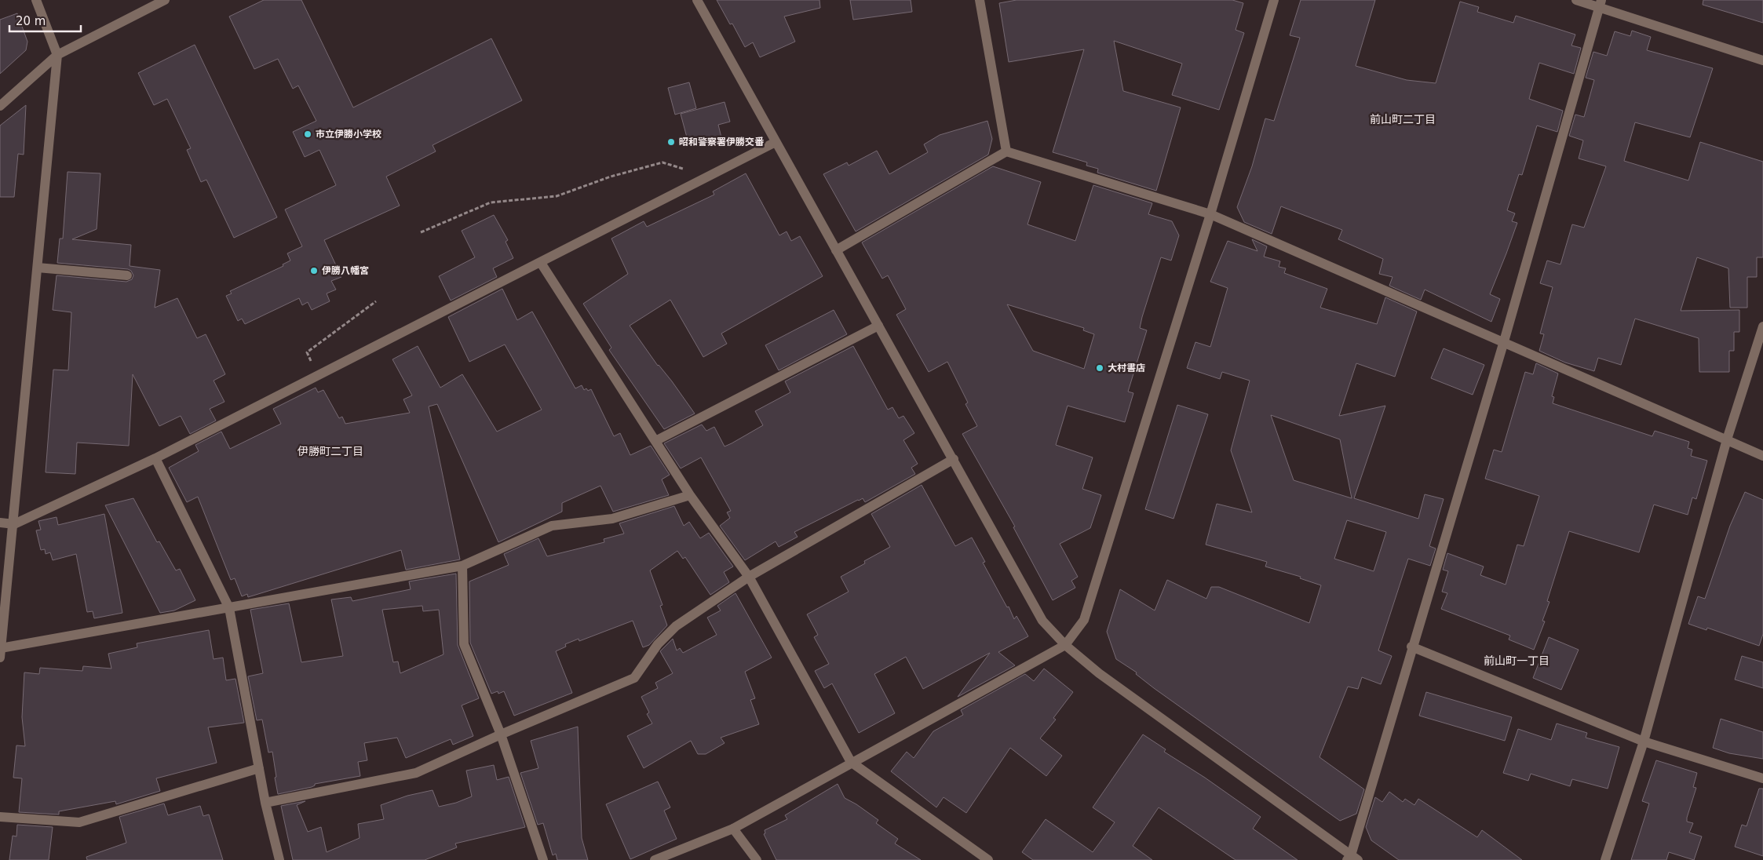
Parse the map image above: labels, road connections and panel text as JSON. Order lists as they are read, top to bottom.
{
  "districts": ["前山町二丁目", "伊勝町二丁目", "前山町一丁目"],
  "places": [
    "市立伊勝小学校",
    "昭和警察署伊勝交番",
    "伊勝八幡宮",
    "大村書店"
  ],
  "scale_bar": "20 m"
}
